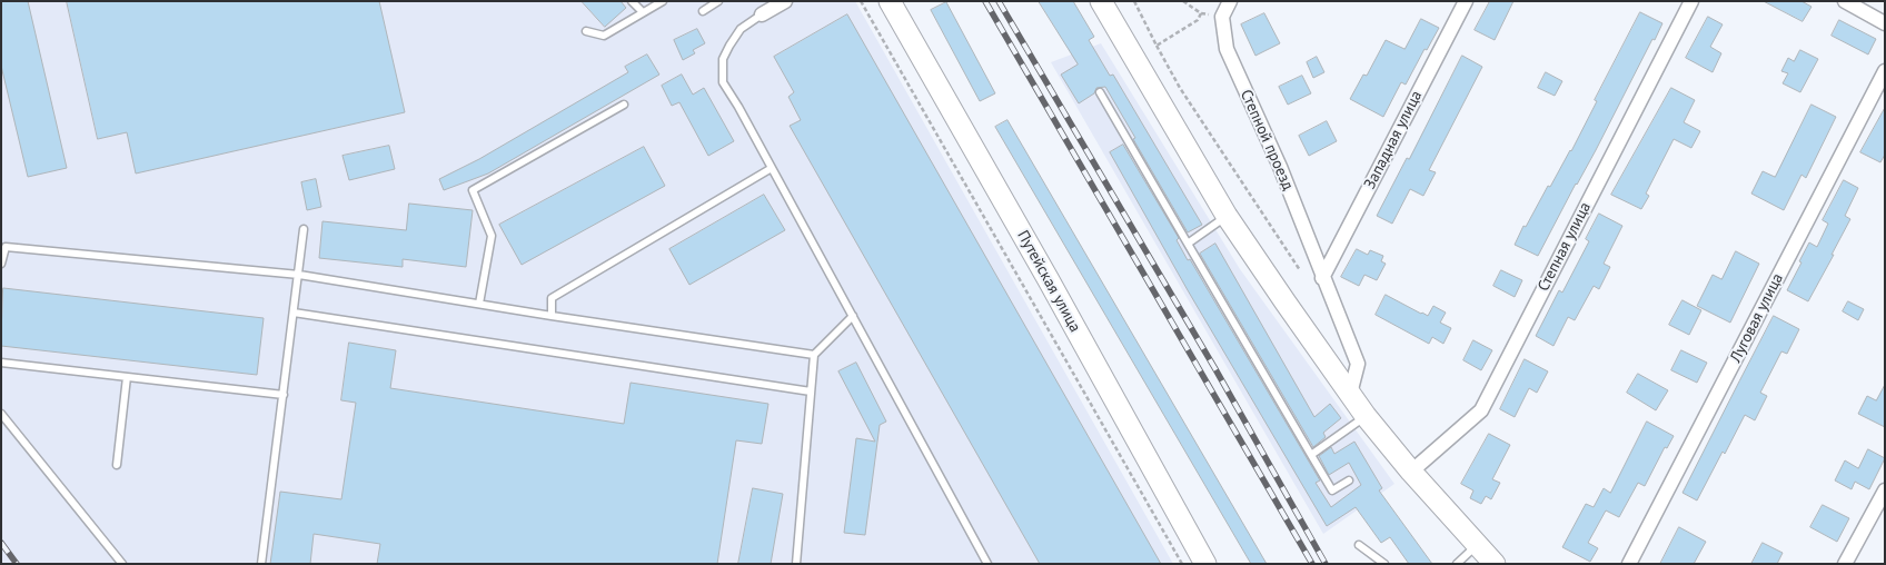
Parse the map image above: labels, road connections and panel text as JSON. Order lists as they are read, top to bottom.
{
  "streets": {
    "main road": ["Путейская улица"],
    "street": [
      "Степной проезд",
      "Западная улица",
      "Степная улица",
      "Луговая улица"
    ]
  },
  "crossings": [
    ["Степной проезд", "Западная улица"]
  ]
}
